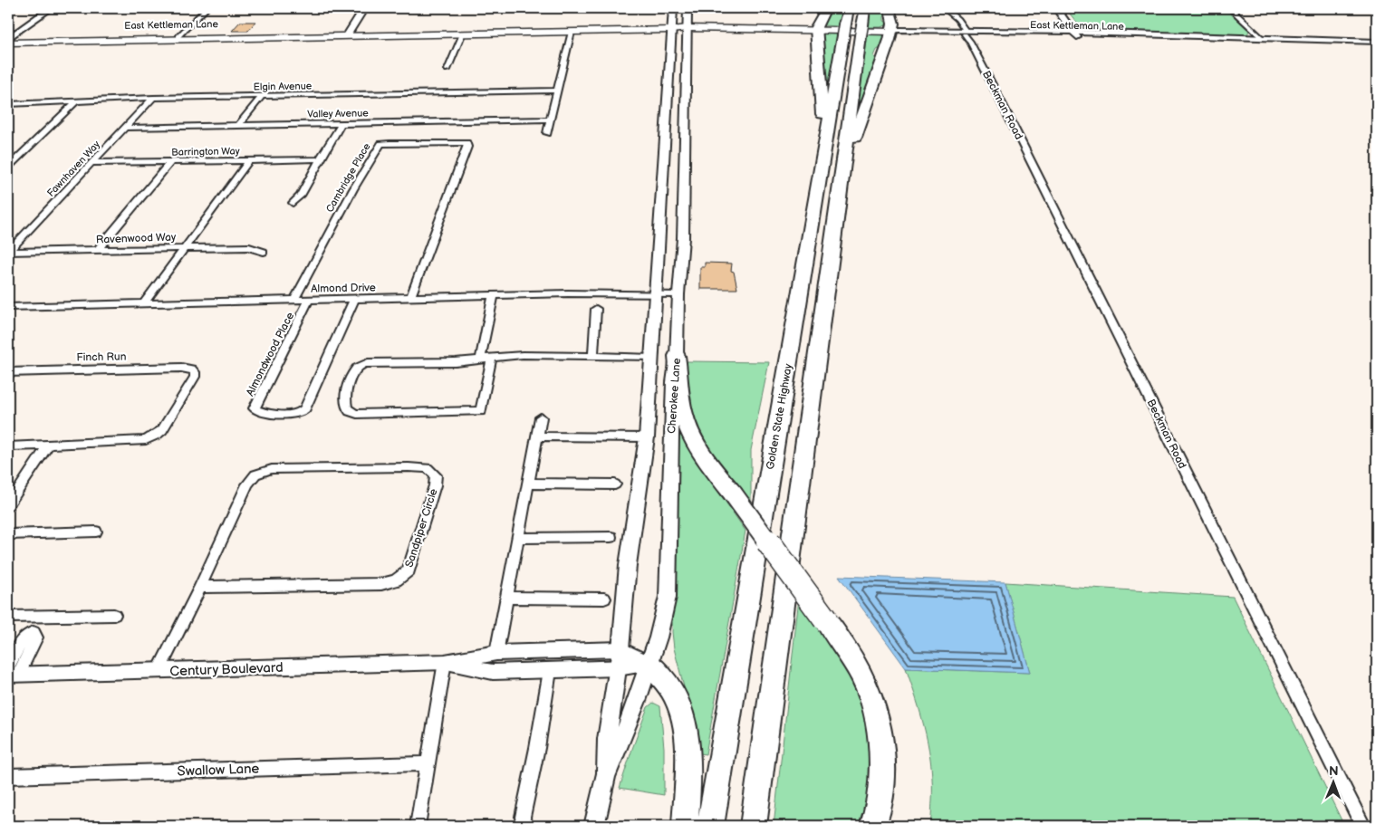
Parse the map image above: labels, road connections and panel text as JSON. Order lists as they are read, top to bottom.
{
  "streets": {
    "highway": ["Golden State Highway"],
    "main road": ["East Kettleman Lane", "Cherokee Lane"],
    "street": [
      "Elgin Avenue",
      "Beckman Road",
      "Valley Avenue",
      "Barrington Way",
      "Fawnhaven Way",
      "Cambridge Place",
      "Ravenwood Way",
      "Almond Drive",
      "Almondwood Place",
      "Finch Run",
      "Sandpiper Circle",
      "Century Boulevard",
      "Swallow Lane"
    ]
  },
  "crossings": [
    ["East Kettleman Lane", "Beckman Road"],
    ["East Kettleman Lane", "Cherokee Lane"],
    ["Elgin Avenue", "Fawnhaven Way"],
    ["Valley Avenue", "Fawnhaven Way"],
    ["Barrington Way", "Fawnhaven Way"],
    ["Fawnhaven Way", "Ravenwood Way"],
    ["Cambridge Place", "Almond Drive"],
    ["Almond Drive", "Almondwood Place"],
    ["Almond Drive", "Cherokee Lane"],
    ["Cherokee Lane", "Century Boulevard"],
    ["Sandpiper Circle", "Century Boulevard"]
  ],
  "north": "top"
}
